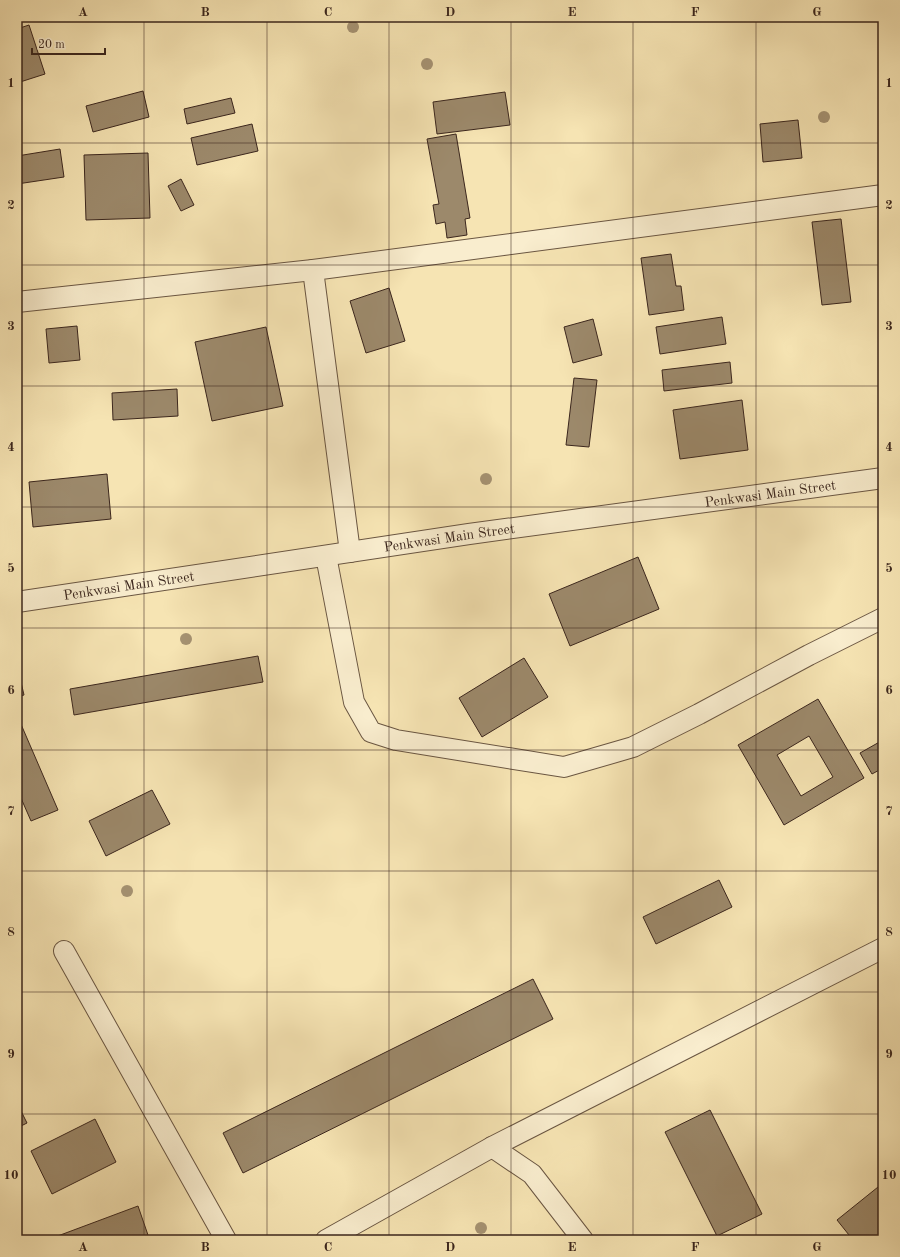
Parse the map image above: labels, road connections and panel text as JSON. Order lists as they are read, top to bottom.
{
  "streets": {
    "street": ["Penkwasi Main Street"]
  },
  "scale_bar": "20 m",
  "grid": {
    "columns": [
      "A",
      "B",
      "C",
      "D",
      "E",
      "F",
      "G"
    ],
    "rows": [
      "1",
      "2",
      "3",
      "4",
      "5",
      "6",
      "7",
      "8",
      "9",
      "10"
    ]
  }
}
